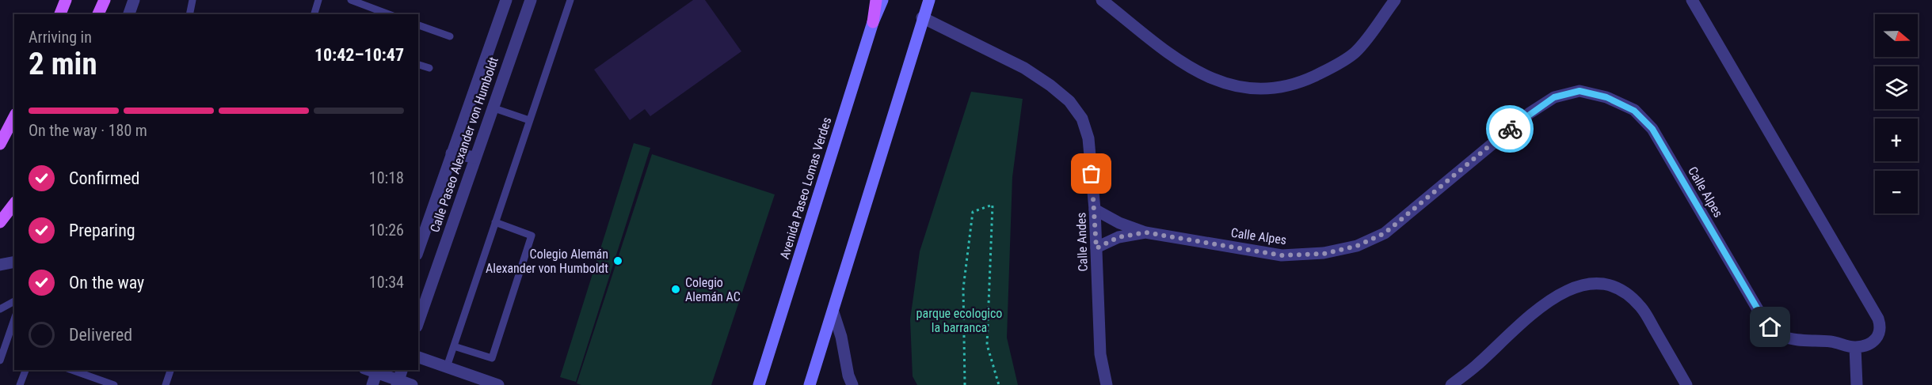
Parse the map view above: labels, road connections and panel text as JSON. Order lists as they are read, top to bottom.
{
  "streets": {
    "main road": ["Avenida Paseo Lomas Verdes"],
    "street": ["Calle Paseo Alexander von Humboldt", "Calle Alpes", "Calle Andes"]
  },
  "crossings": [
    ["Calle Alpes", "Calle Andes"]
  ],
  "parks": ["parque ecologico la barranca"],
  "places": ["Colegio Alemán Alexander von Humboldt", "Colegio Alemán AC"],
  "north": "right",
  "page": {
    "map_buttons": ["+", "−"],
    "heading": ["2 min", "Arriving in", "10:42–10:47"],
    "bar": "On the way · 180 m",
    "list": [
      ["Confirmed", "10:18"],
      ["Preparing", "10:26"],
      ["On the way", "10:34"],
      "Delivered"
    ]
  }
}
